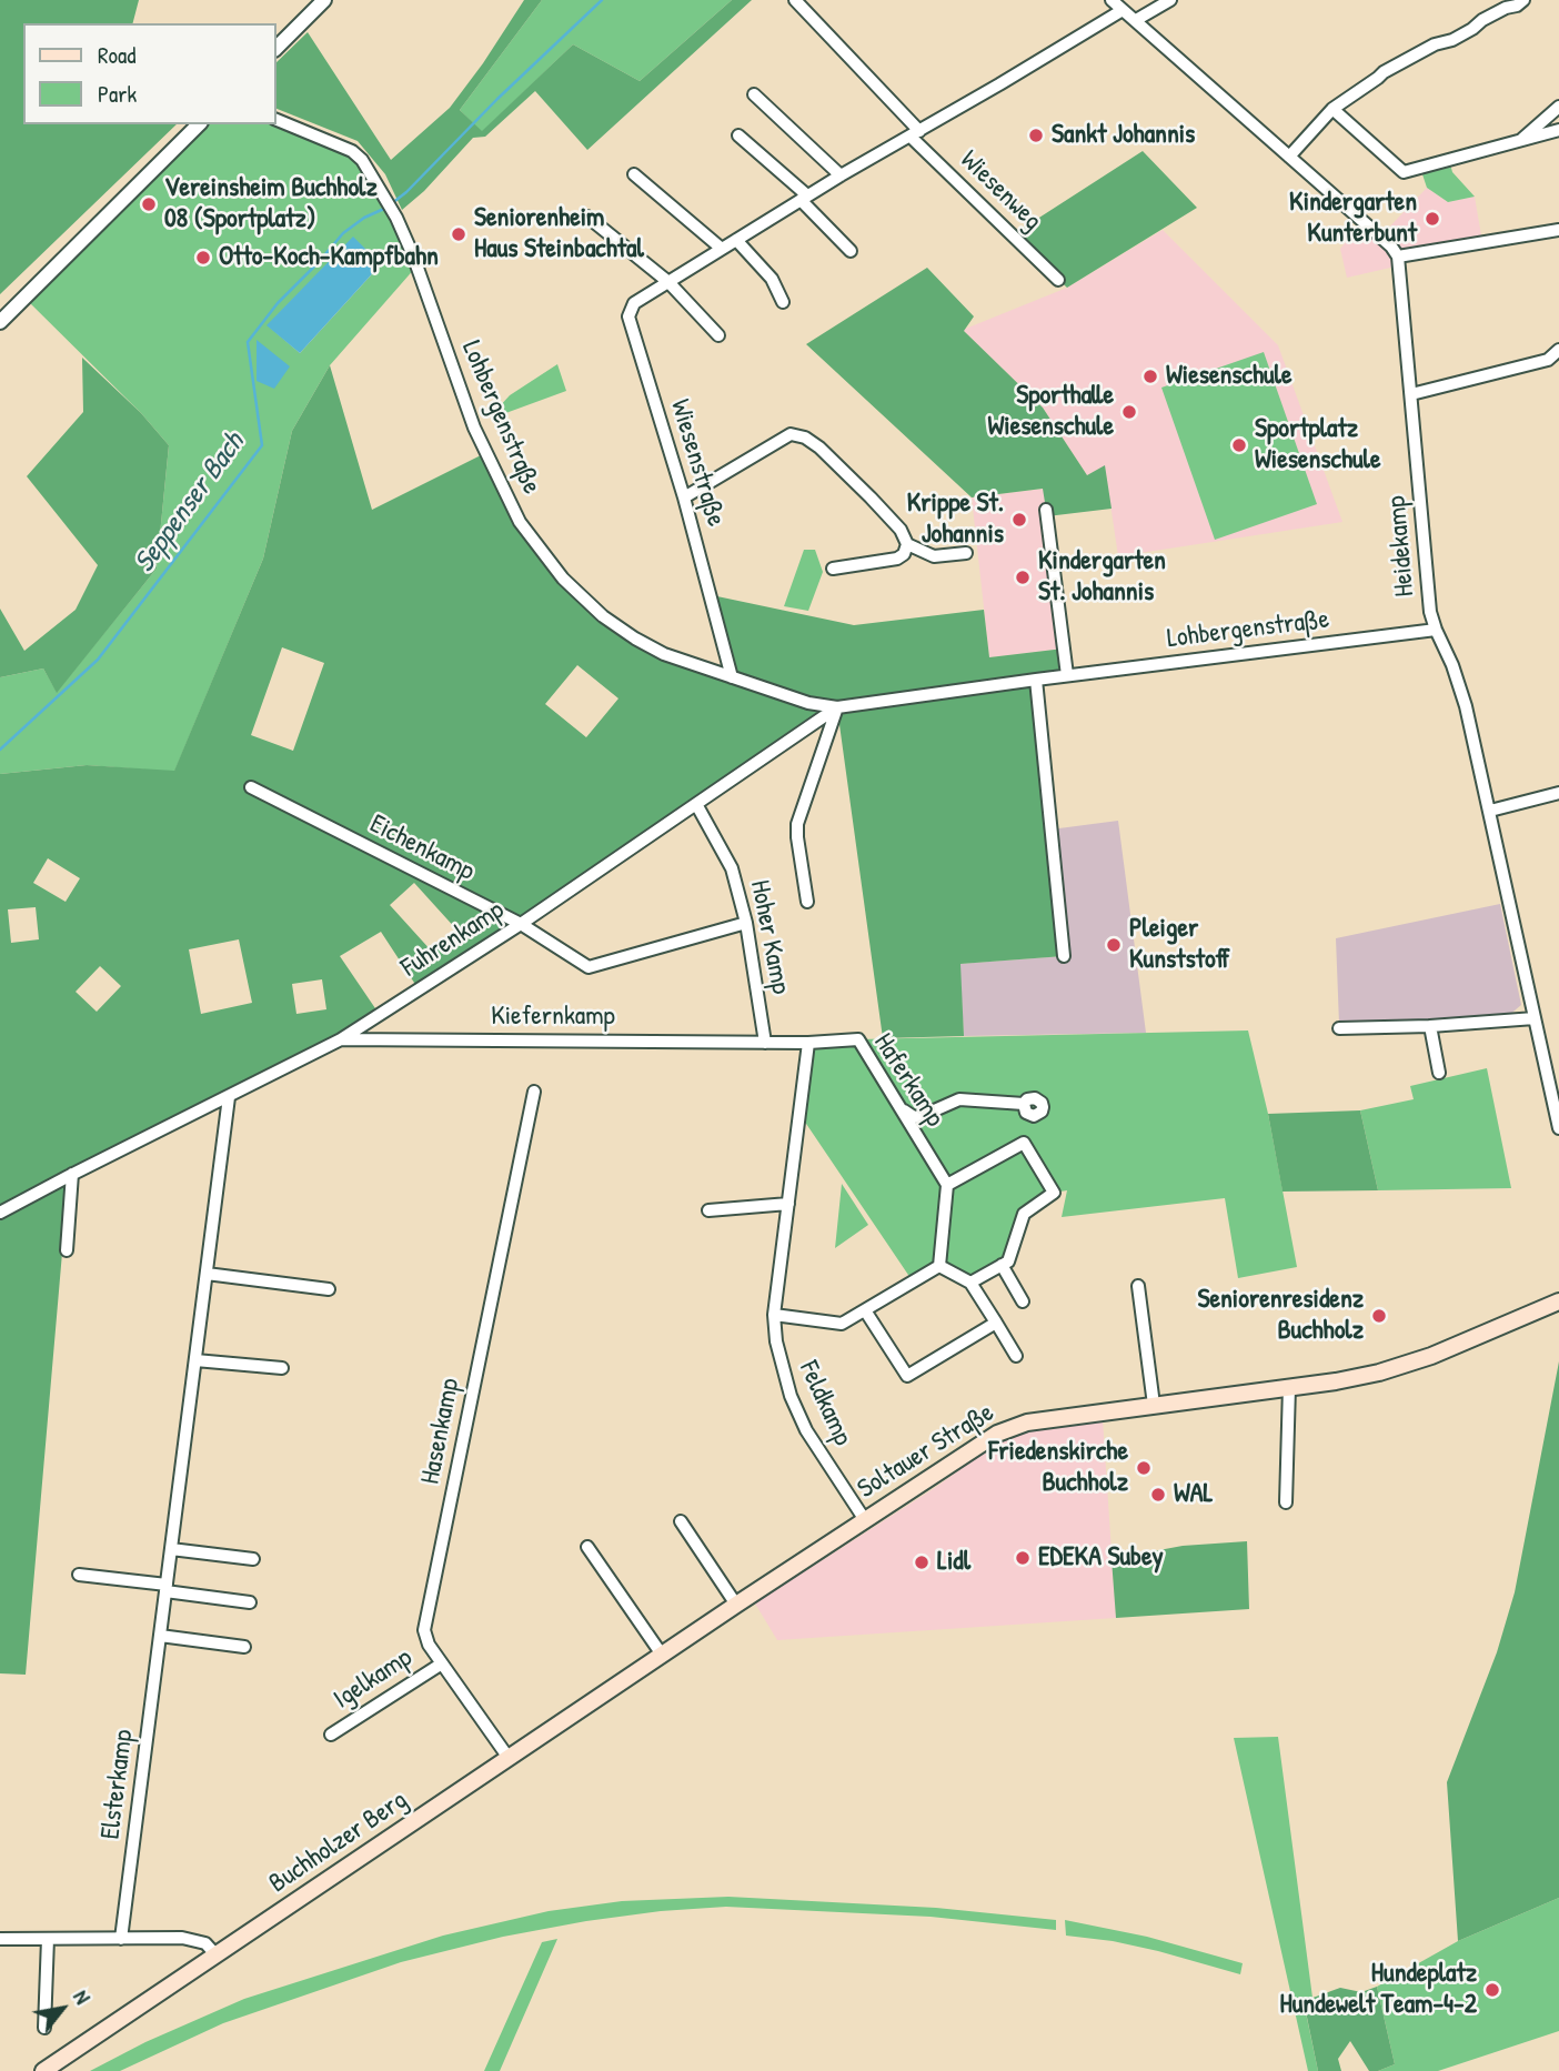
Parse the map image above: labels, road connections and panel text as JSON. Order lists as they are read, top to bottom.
{
  "streets": {
    "main road": ["Soltauer Straße", "Buchholzer Berg"],
    "street": [
      "Wiesenweg",
      "Lohbergenstraße",
      "Wiesenstraße",
      "Heidekamp",
      "Eichenkamp",
      "Hoher Kamp",
      "Fuhrenkamp",
      "Kiefernkamp",
      "Haferkamp",
      "Feldkamp",
      "Hasenkamp",
      "Igelkamp",
      "Elsterkamp"
    ]
  },
  "crossings": [
    ["Wiesenweg", "Wiesenstraße"],
    ["Lohbergenstraße", "Wiesenstraße"],
    ["Lohbergenstraße", "Heidekamp"],
    ["Lohbergenstraße", "Fuhrenkamp"],
    ["Eichenkamp", "Hoher Kamp"],
    ["Eichenkamp", "Fuhrenkamp"],
    ["Hoher Kamp", "Fuhrenkamp"],
    ["Hoher Kamp", "Kiefernkamp"],
    ["Fuhrenkamp", "Kiefernkamp"],
    ["Fuhrenkamp", "Elsterkamp"],
    ["Haferkamp", "Feldkamp"],
    ["Feldkamp", "Soltauer Straße"],
    ["Hasenkamp", "Igelkamp"],
    ["Hasenkamp", "Buchholzer Berg"],
    ["Soltauer Straße", "Buchholzer Berg"]
  ],
  "water": ["Seppenser Bach"],
  "places": [
    "Sankt Johannis",
    "Vereinsheim Buchholz 08 (Sportplatz)",
    "Kindergarten Kunterbunt",
    "Seniorenheim Haus Steinbachtal",
    "Otto-Koch-Kampfbahn",
    "Wiesenschule",
    "Sporthalle Wiesenschule",
    "Sportplatz Wiesenschule",
    "Krippe St. Johannis",
    "Kindergarten St. Johannis",
    "Pleiger Kunststoff",
    "Seniorenresidenz Buchholz",
    "Friedenskirche Buchholz",
    "WAL",
    "EDEKA Subey",
    "Lidl",
    "Hundeplatz Hundewelt Team-4-2"
  ],
  "legend": ["Road", "Park"],
  "north": "top right"
}
